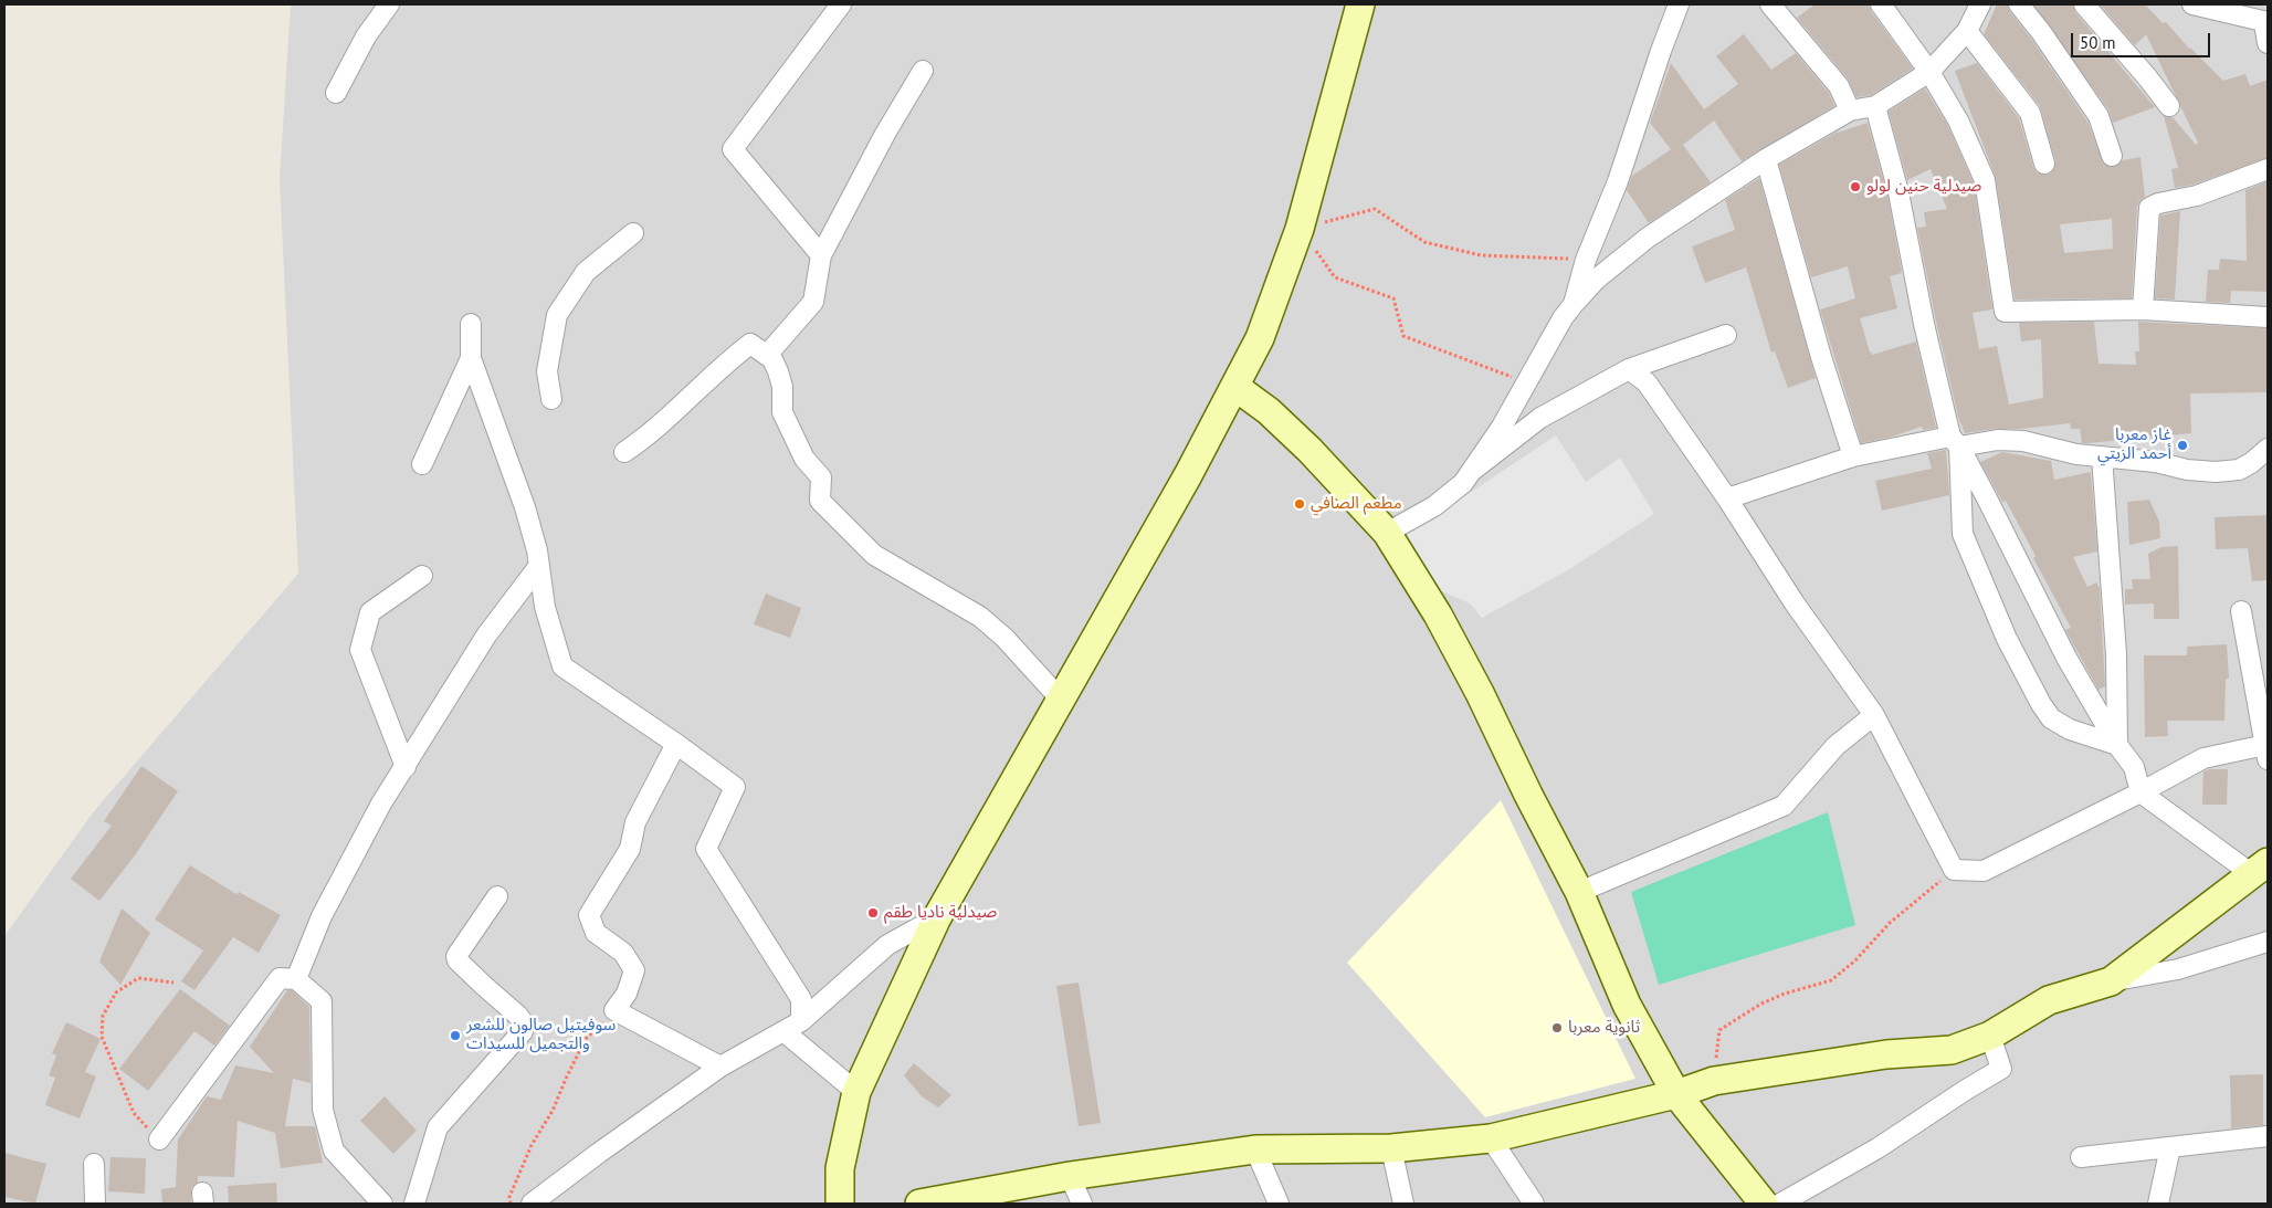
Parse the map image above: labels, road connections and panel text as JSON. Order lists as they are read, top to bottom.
{
  "places": [
    "صيدلية حنين لولو",
    "غاز معربا أحمد الزيتي",
    "مطعم الصافي",
    "صيدلية ناديا طقم",
    "ثانوية معربا",
    "سوفيتيل صالون للشعر والتجميل للسيدات"
  ],
  "scale_bar": "50 m"
}
